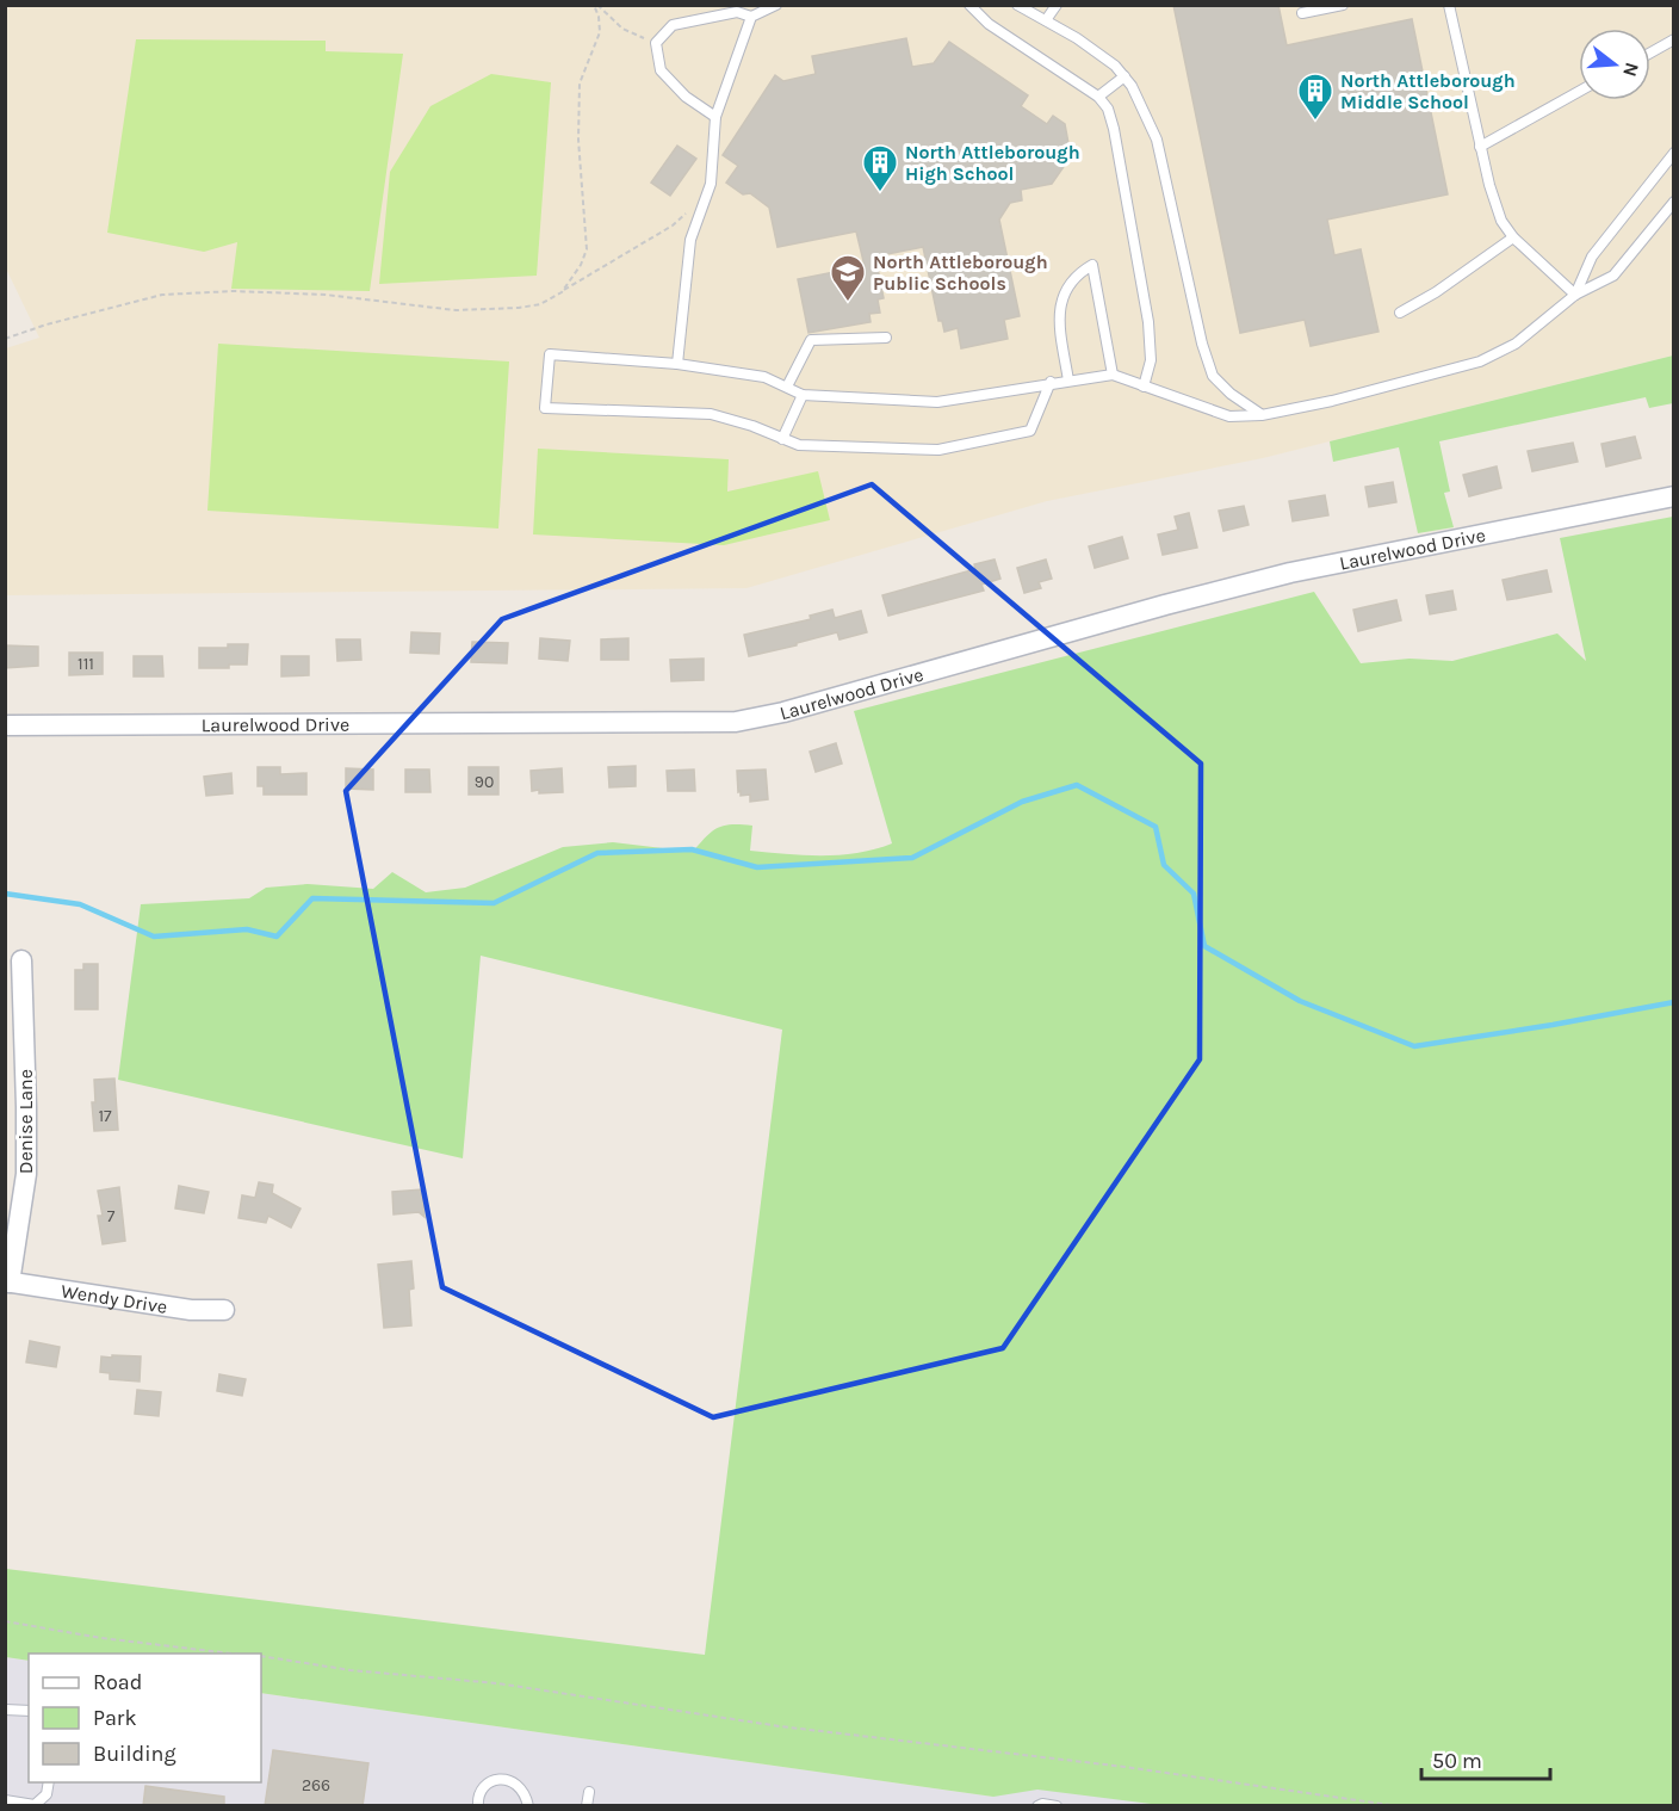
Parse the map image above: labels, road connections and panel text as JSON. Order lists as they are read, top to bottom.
{
  "streets": {
    "street": ["Laurelwood Drive", "Denise Lane", "Wendy Drive"]
  },
  "crossings": [
    ["Denise Lane", "Wendy Drive"]
  ],
  "places": {
    "building": ["North Attleborough Middle School", "North Attleborough High School"],
    "school or university": ["North Attleborough Public Schools"]
  },
  "house_numbers": [
    "111",
    "90",
    "17",
    "7",
    "266"
  ],
  "legend": ["Road", "Park", "Building"],
  "scale_bar": "50 m",
  "north": "right"
}
